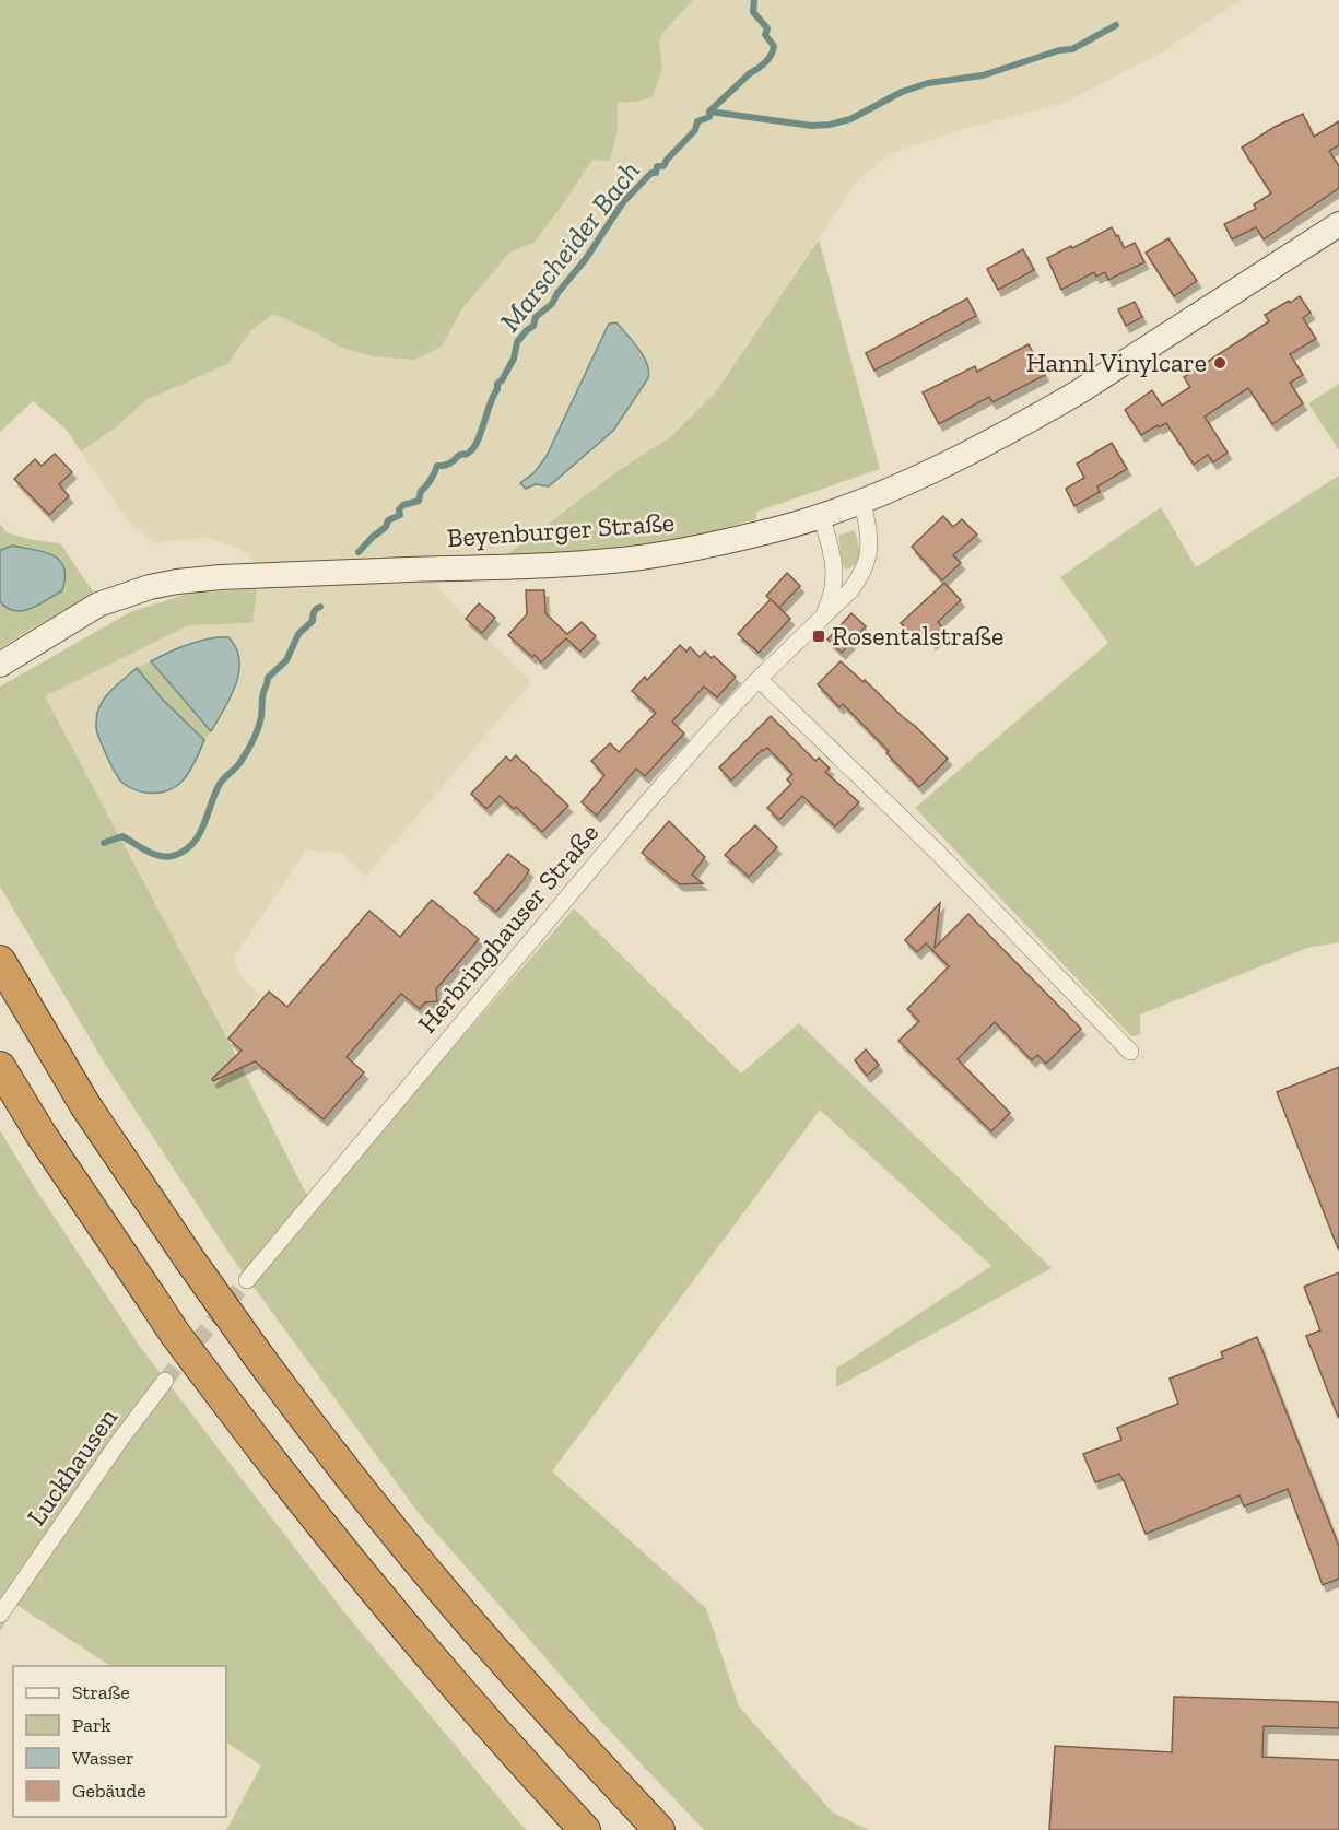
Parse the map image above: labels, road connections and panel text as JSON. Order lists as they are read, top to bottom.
{
  "streets": {
    "main road": ["Beyenburger Straße"],
    "street": ["Herbringhauser Straße", "Luckhausen"]
  },
  "crossings": [
    ["Beyenburger Straße", "Herbringhauser Straße"]
  ],
  "water": ["Marscheider Bach"],
  "places": {
    "other": ["Hannl Vinylcare"],
    "transit": ["Rosentalstraße"]
  },
  "legend": [
    "Straße",
    "Park",
    "Wasser",
    "Gebäude"
  ]
}
